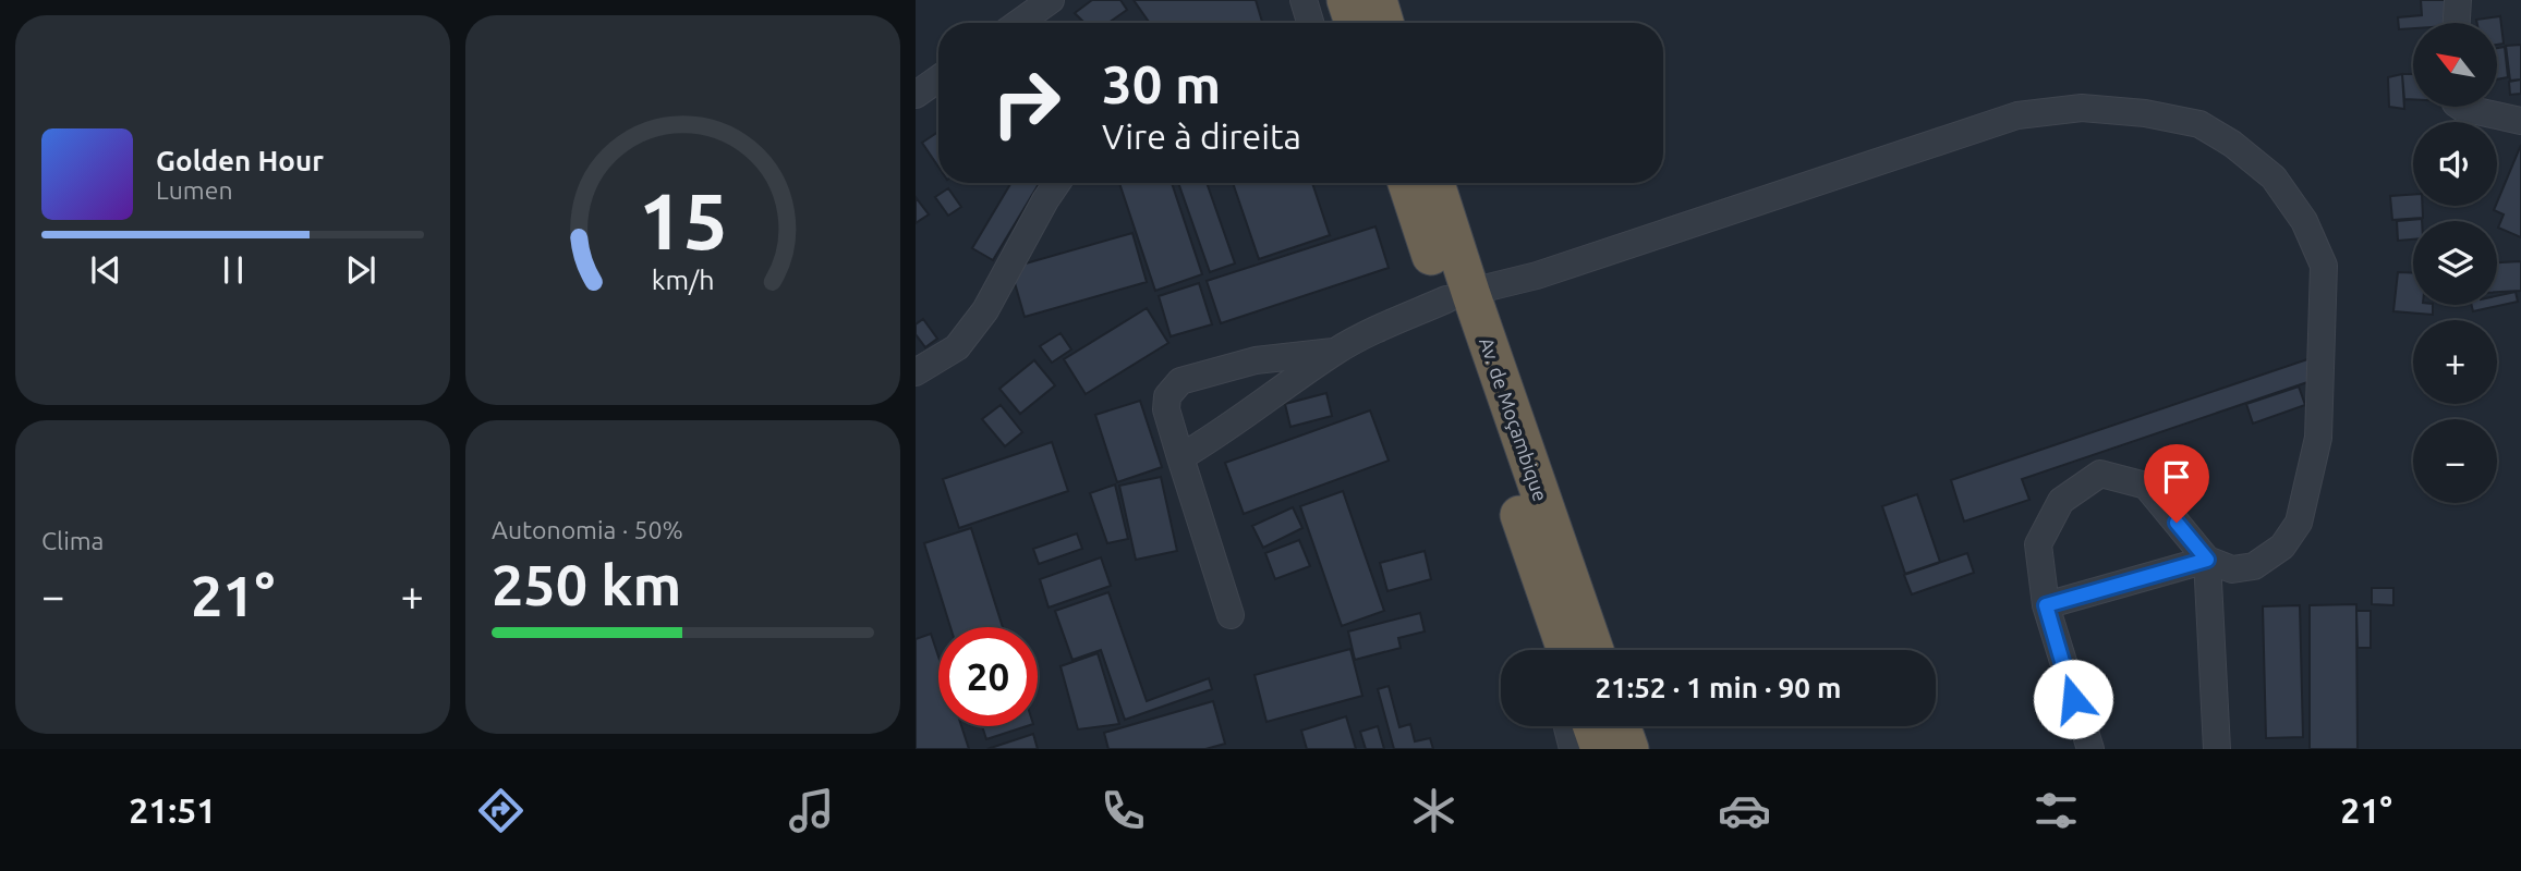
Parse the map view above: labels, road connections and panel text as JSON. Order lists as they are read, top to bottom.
{
  "streets": {
    "highway": ["Av. de Moçambique"]
  },
  "north": "top left",
  "page": {
    "map_buttons": ["+", "−"],
    "turn": ["30 m", "Vire à direita"],
    "song": ["Golden Hour", "Lumen"],
    "tile": [
      "Clima",
      ["Autonomia · 50%", "250 km"]
    ],
    "heat": ["−", "21°", "+"],
    "limit": "20",
    "trip": "21:52 · 1 min · 90 m",
    "tabs": ["21:51", "21°"],
    "gauge": ["15", "km/h"]
  }
}
